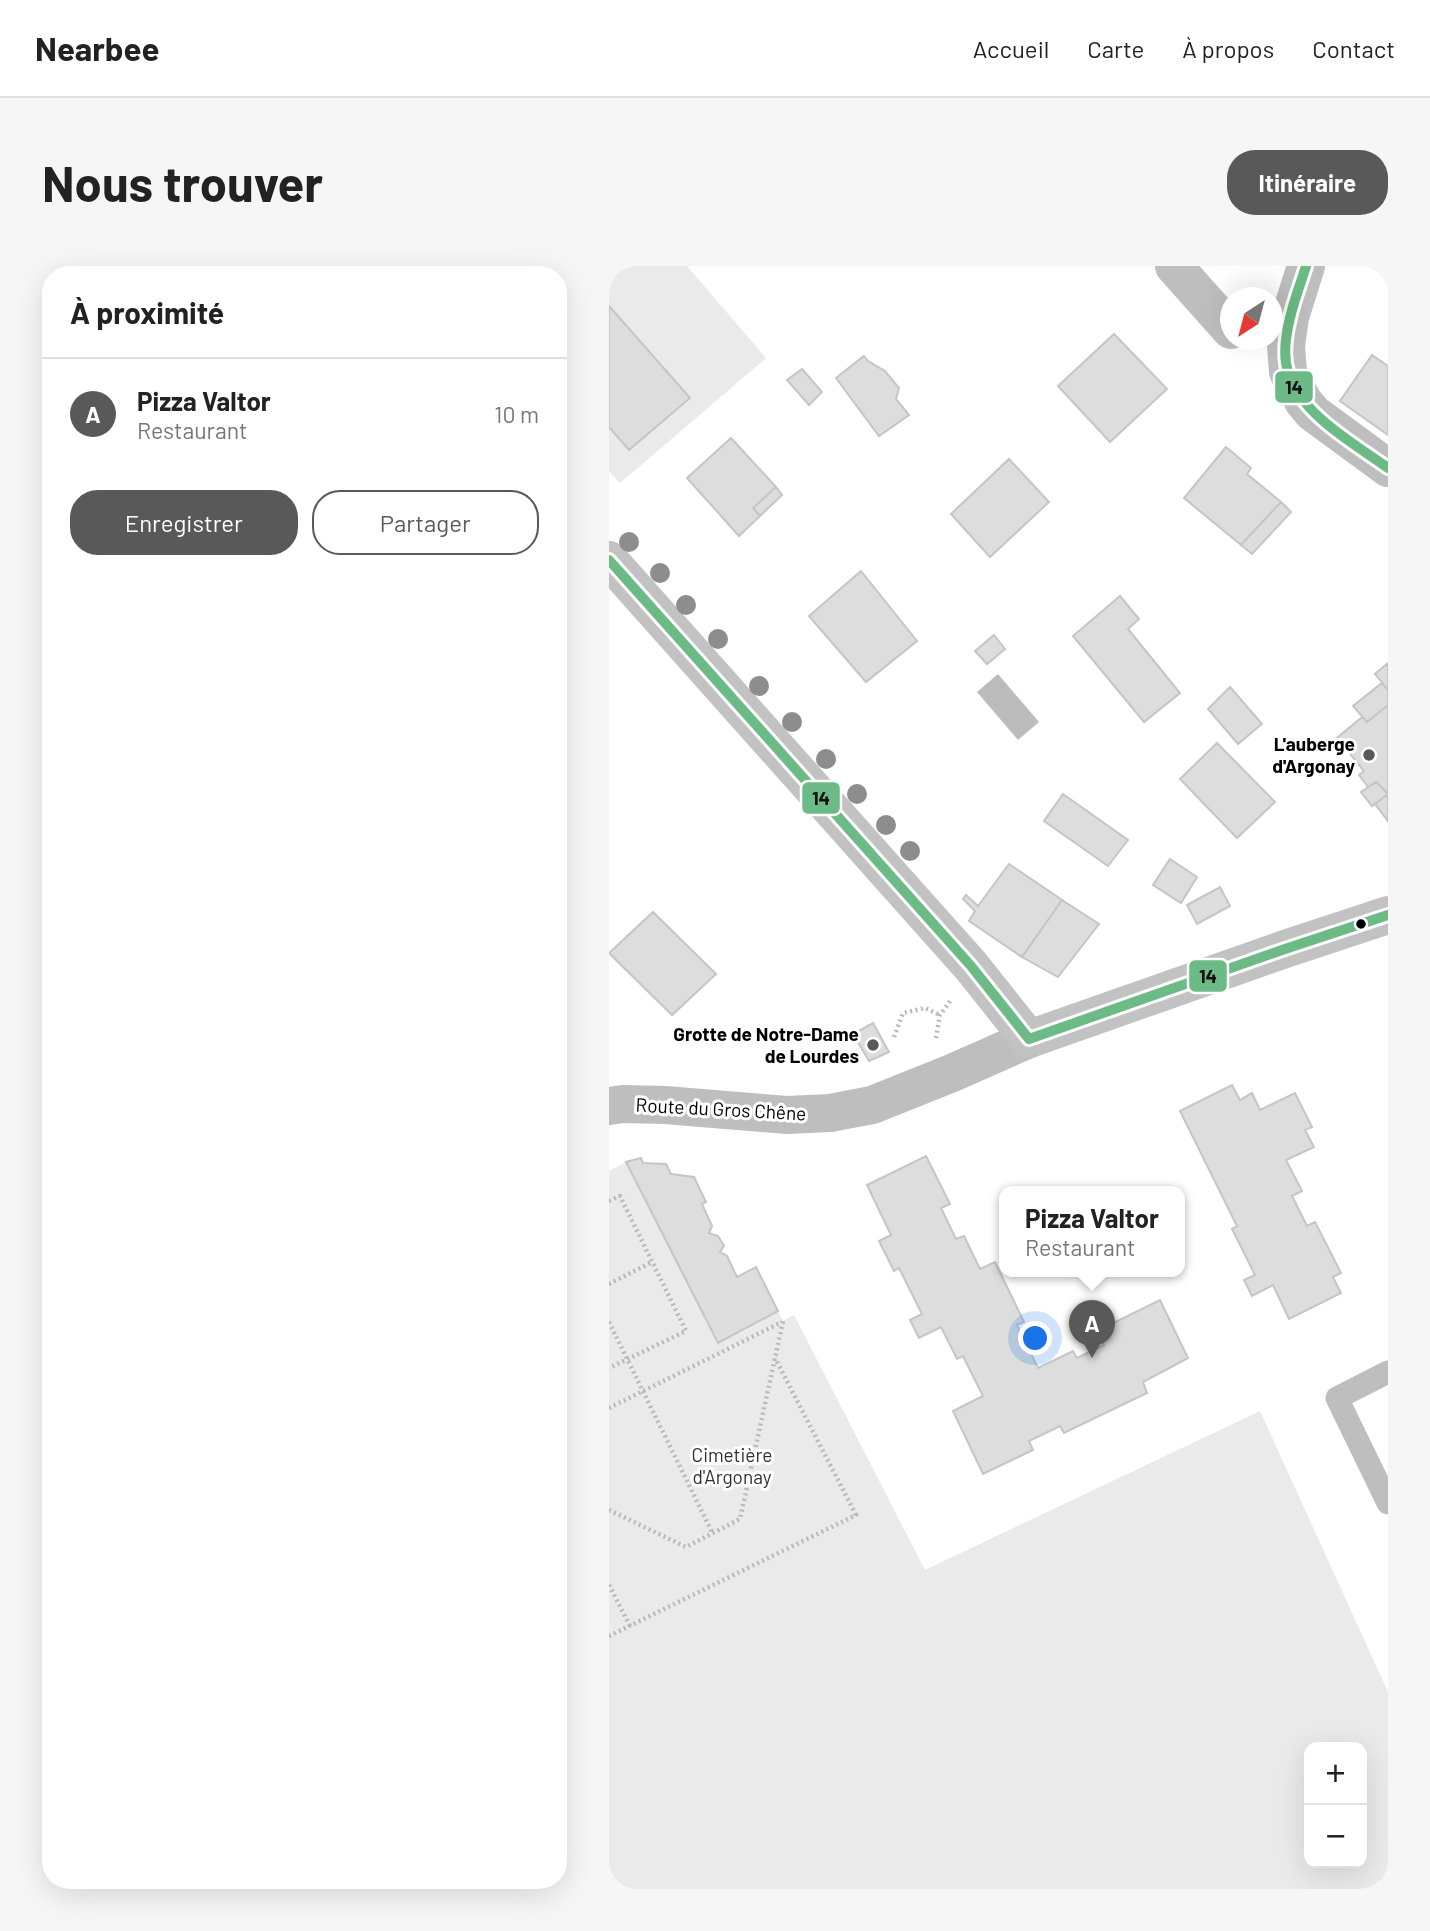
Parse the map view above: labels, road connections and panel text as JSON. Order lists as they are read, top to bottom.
{
  "streets": {
    "street": ["Route du Gros Chêne"]
  },
  "parks": ["Cimetière d'Argonay"],
  "places": ["L'auberge d'Argonay", "Grotte de Notre-Dame de Lourdes"],
  "lines": ["transit line 14"],
  "north": "bottom left",
  "page": {
    "header": "Nearbee",
    "nav": [
      "Accueil",
      "Carte",
      "À propos",
      "Contact"
    ],
    "buttons": [
      "Itinéraire",
      ["Enregistrer", "Partager"]
    ],
    "title": "Nous trouver",
    "heading": "À proximité",
    "list": [
      {
        "mark": "A",
        "name": "Pizza Valtor",
        "note": "Restaurant",
        "value": "10 m"
      }
    ],
    "popup": ["Pizza Valtor", "Restaurant"],
    "pins": "A",
    "map_buttons": ["+", "−"]
  }
}
